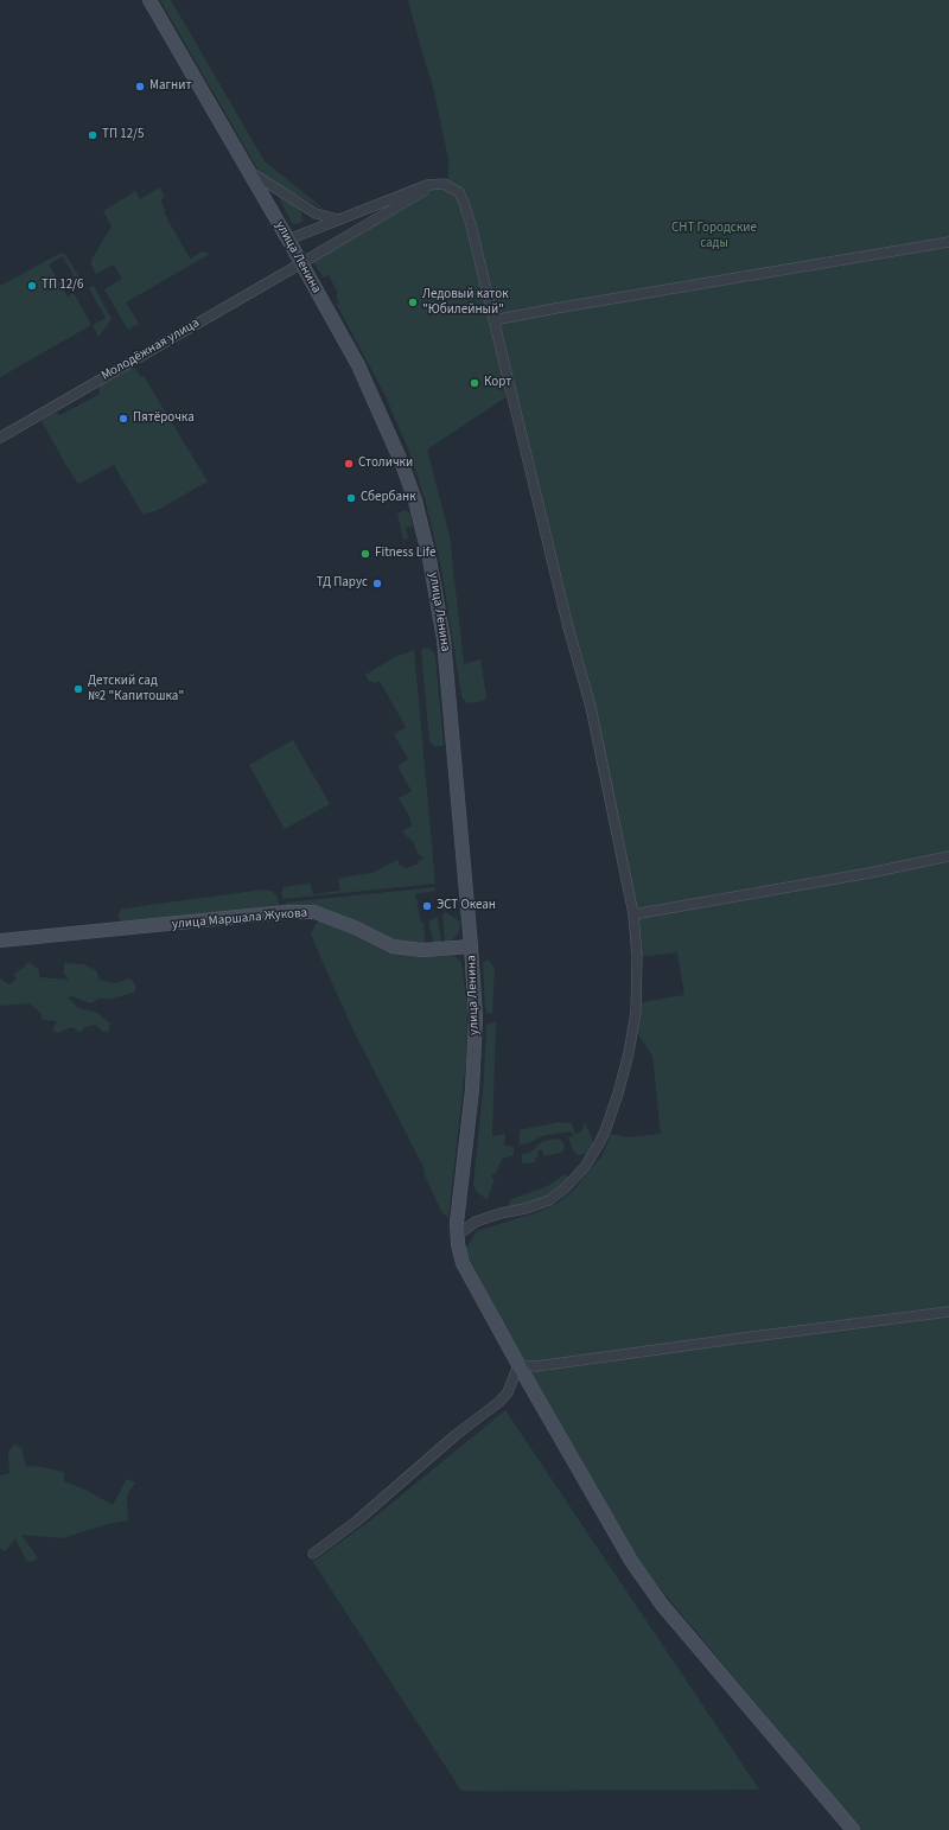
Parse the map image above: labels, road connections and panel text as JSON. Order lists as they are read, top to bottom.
{
  "streets": {
    "main road": ["улица Ленина", "улица Маршала Жукова"],
    "street": ["Молодёжная улица"]
  },
  "crossings": [
    ["улица Ленина", "Молодёжная улица"],
    ["улица Ленина", "улица Маршала Жукова"]
  ],
  "parks": ["СНТ Городские сады"],
  "places": [
    "Магнит",
    "ТП 12/5",
    "ТП 12/6",
    "Ледовый каток \"Юбилейный\"",
    "Корт",
    "Пятёрочка",
    "Столички",
    "Сбербанк",
    "Fitness Life",
    "ТД Парус",
    "Детский сад №2 \"Капитошка\"",
    "ЭСТ Океан"
  ]
}
